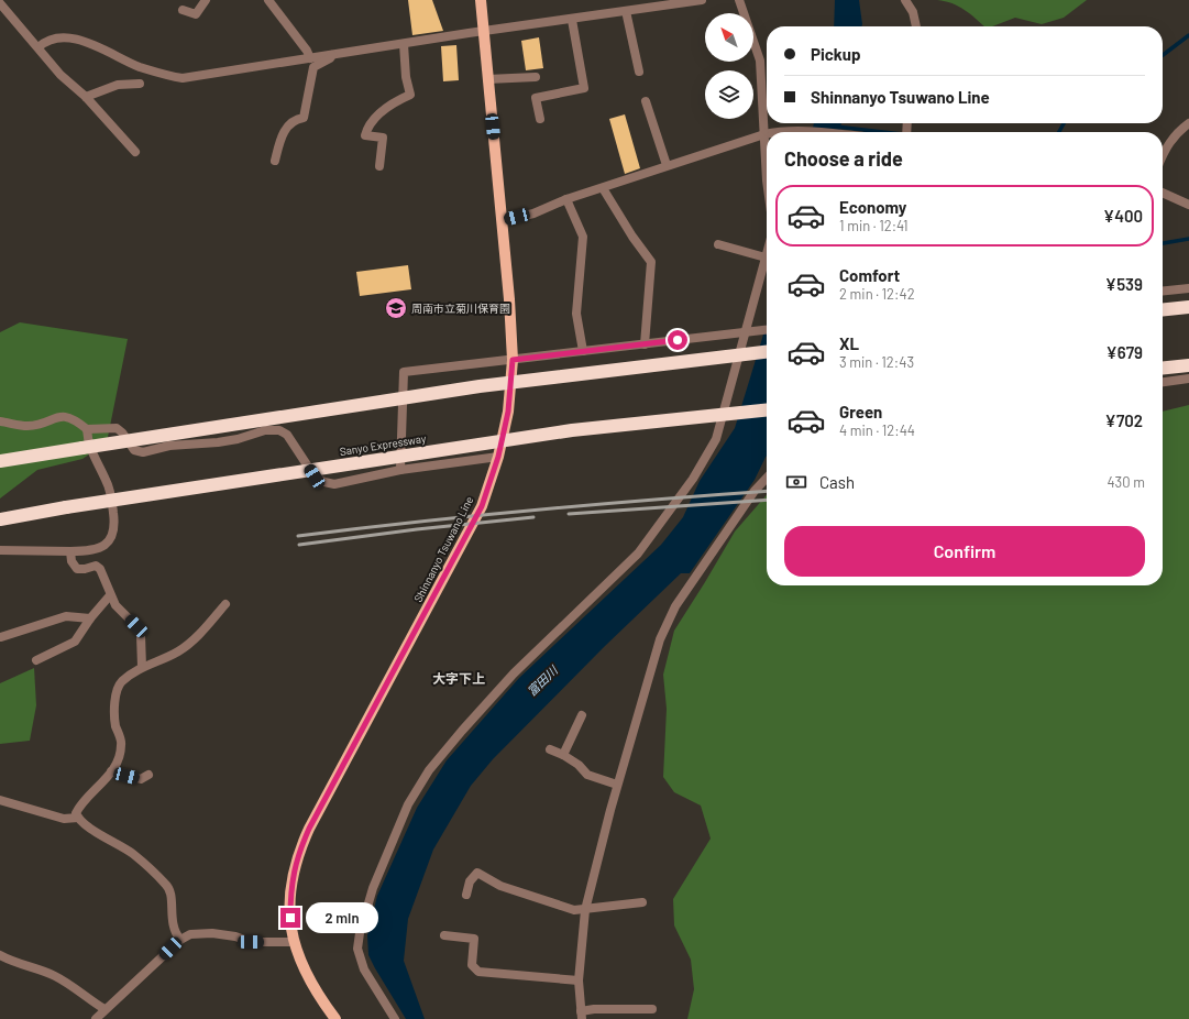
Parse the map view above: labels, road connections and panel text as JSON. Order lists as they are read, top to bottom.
{
  "streets": {
    "highway": ["Sanyo Expressway"],
    "main road": ["Shinnanyo Tsuwano Line"]
  },
  "districts": ["大字下上"],
  "water": ["富田川"],
  "places": {
    "school or university": ["周南市立菊川保育園"]
  },
  "north": "top left",
  "page": {
    "banner": ["Pickup", "Shinnanyo Tsuwano Line"],
    "heading": "Choose a ride",
    "list": [
      {
        "name": "Economy",
        "note": "1 min · 12:41",
        "value": "¥400"
      },
      {
        "name": "Comfort",
        "note": "2 min · 12:42",
        "value": "¥539"
      },
      {
        "name": "XL",
        "note": "3 min · 12:43",
        "value": "¥679"
      },
      {
        "name": "Green",
        "note": "4 min · 12:44",
        "value": "¥702"
      }
    ],
    "pay": ["Cash", "430 m"],
    "buttons": "Confirm",
    "bubble": "2 min"
  }
}
